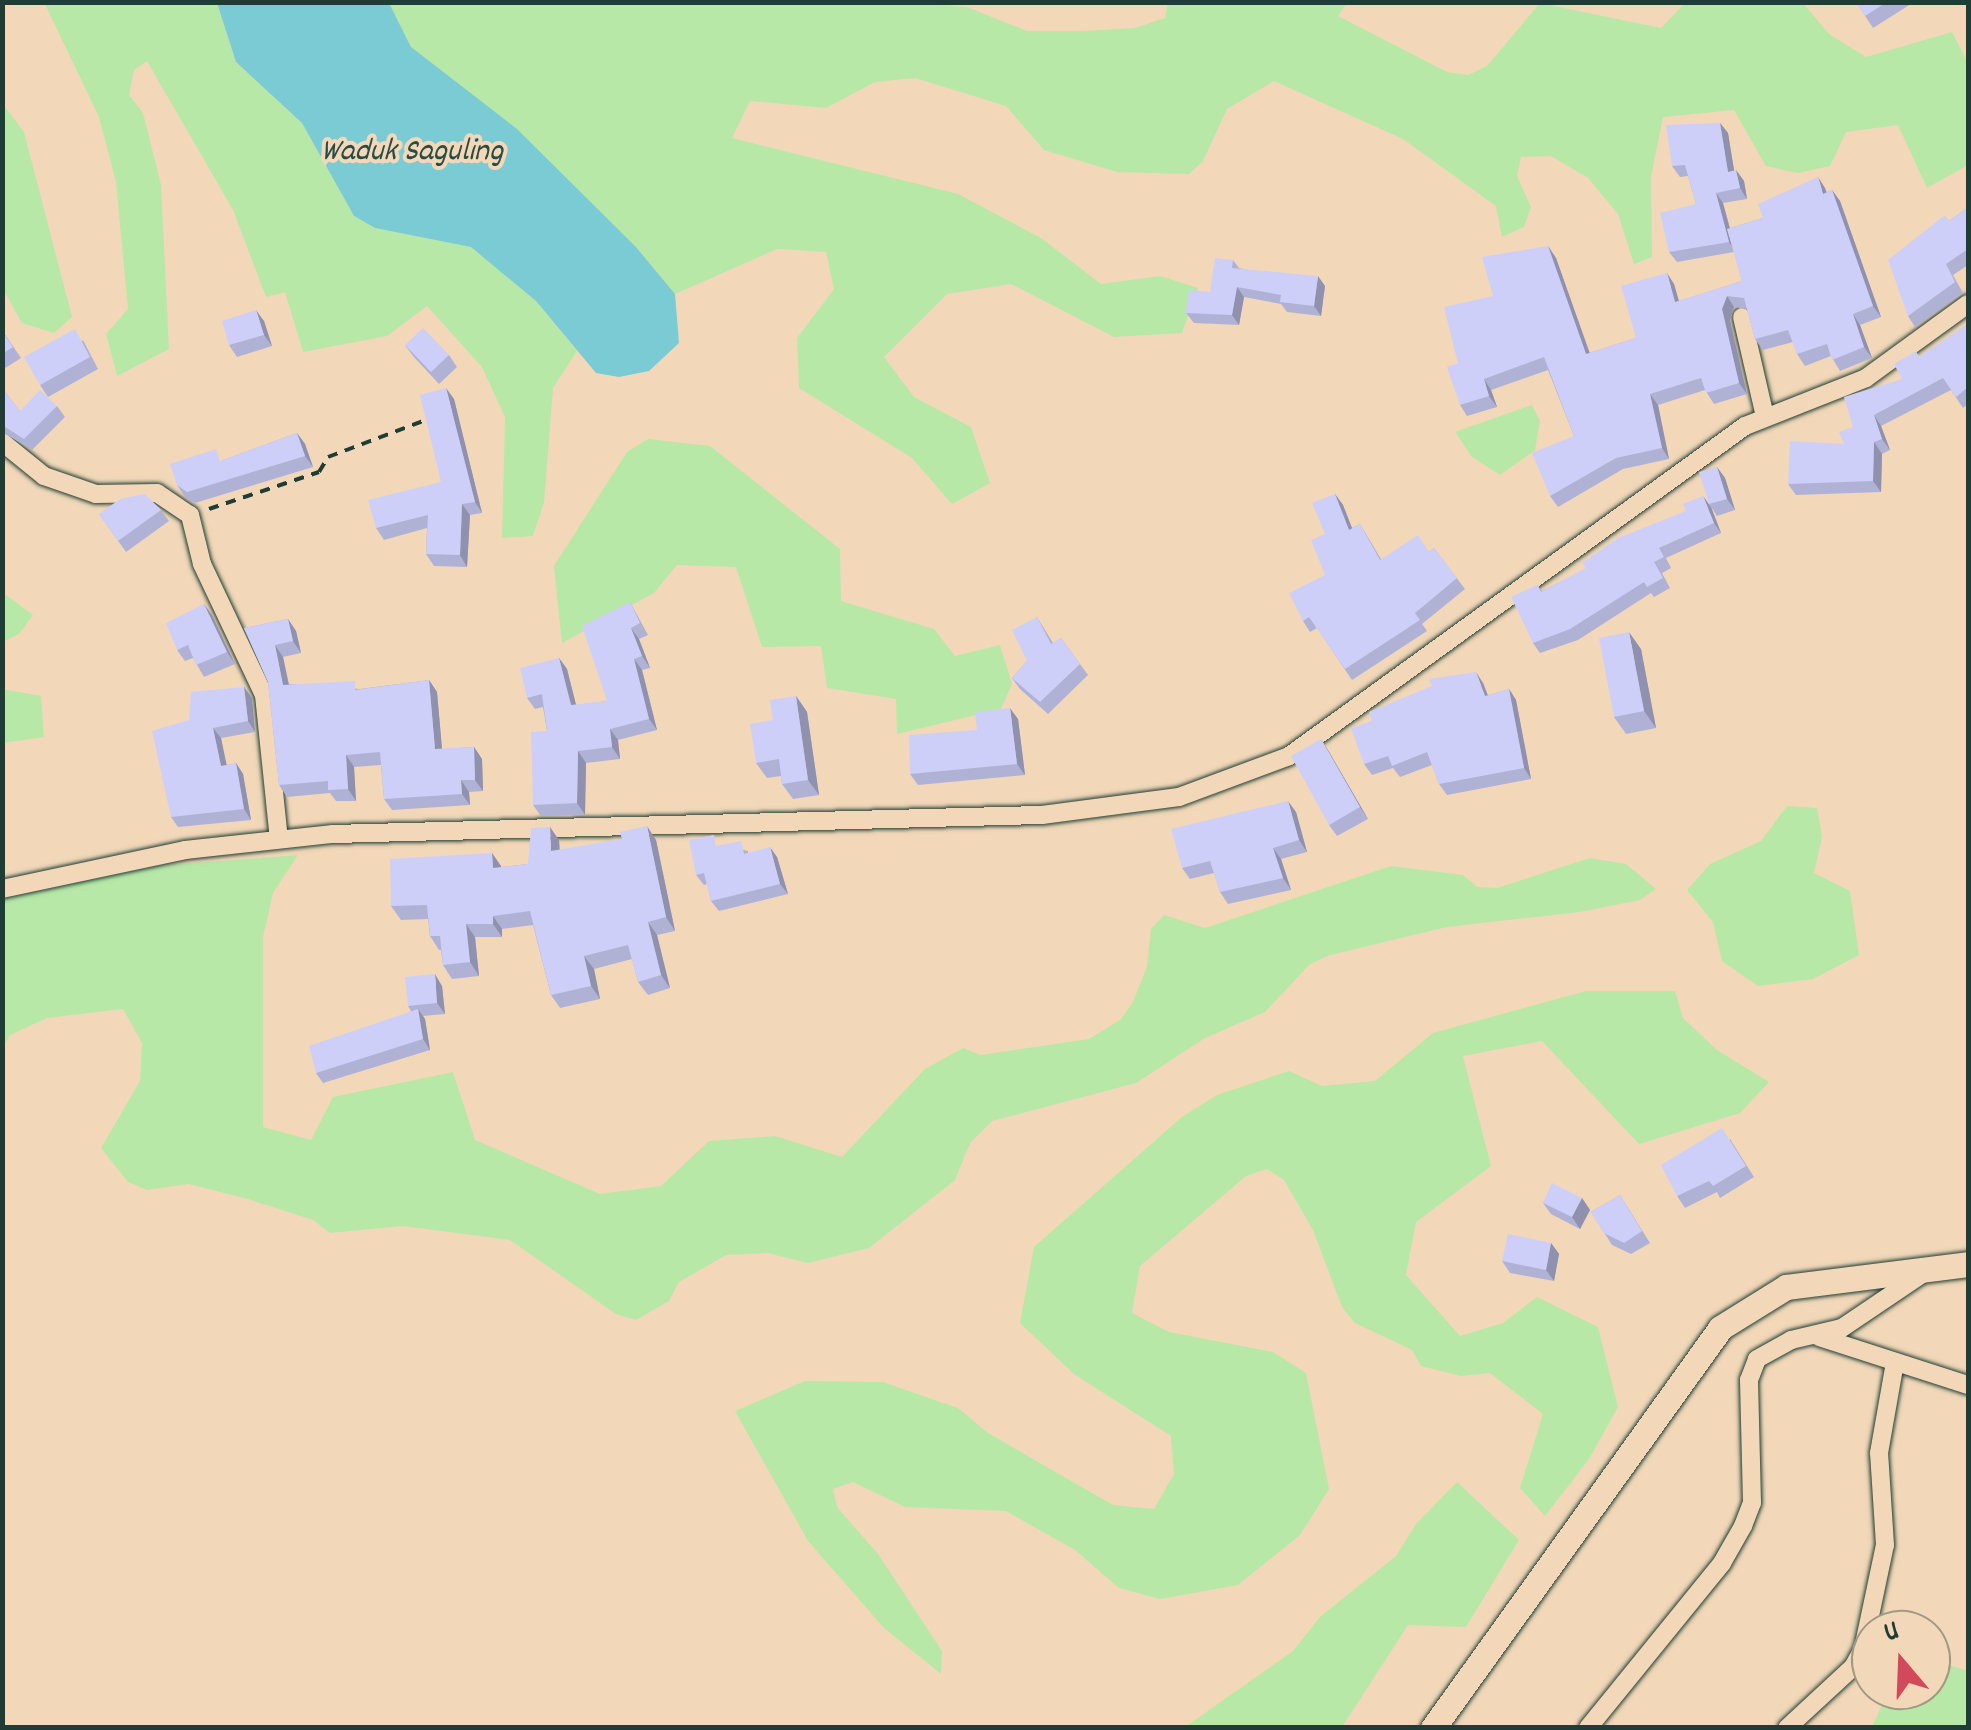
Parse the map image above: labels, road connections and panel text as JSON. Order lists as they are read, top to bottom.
{
  "water": ["Waduk Saguling"],
  "north": "top"
}
